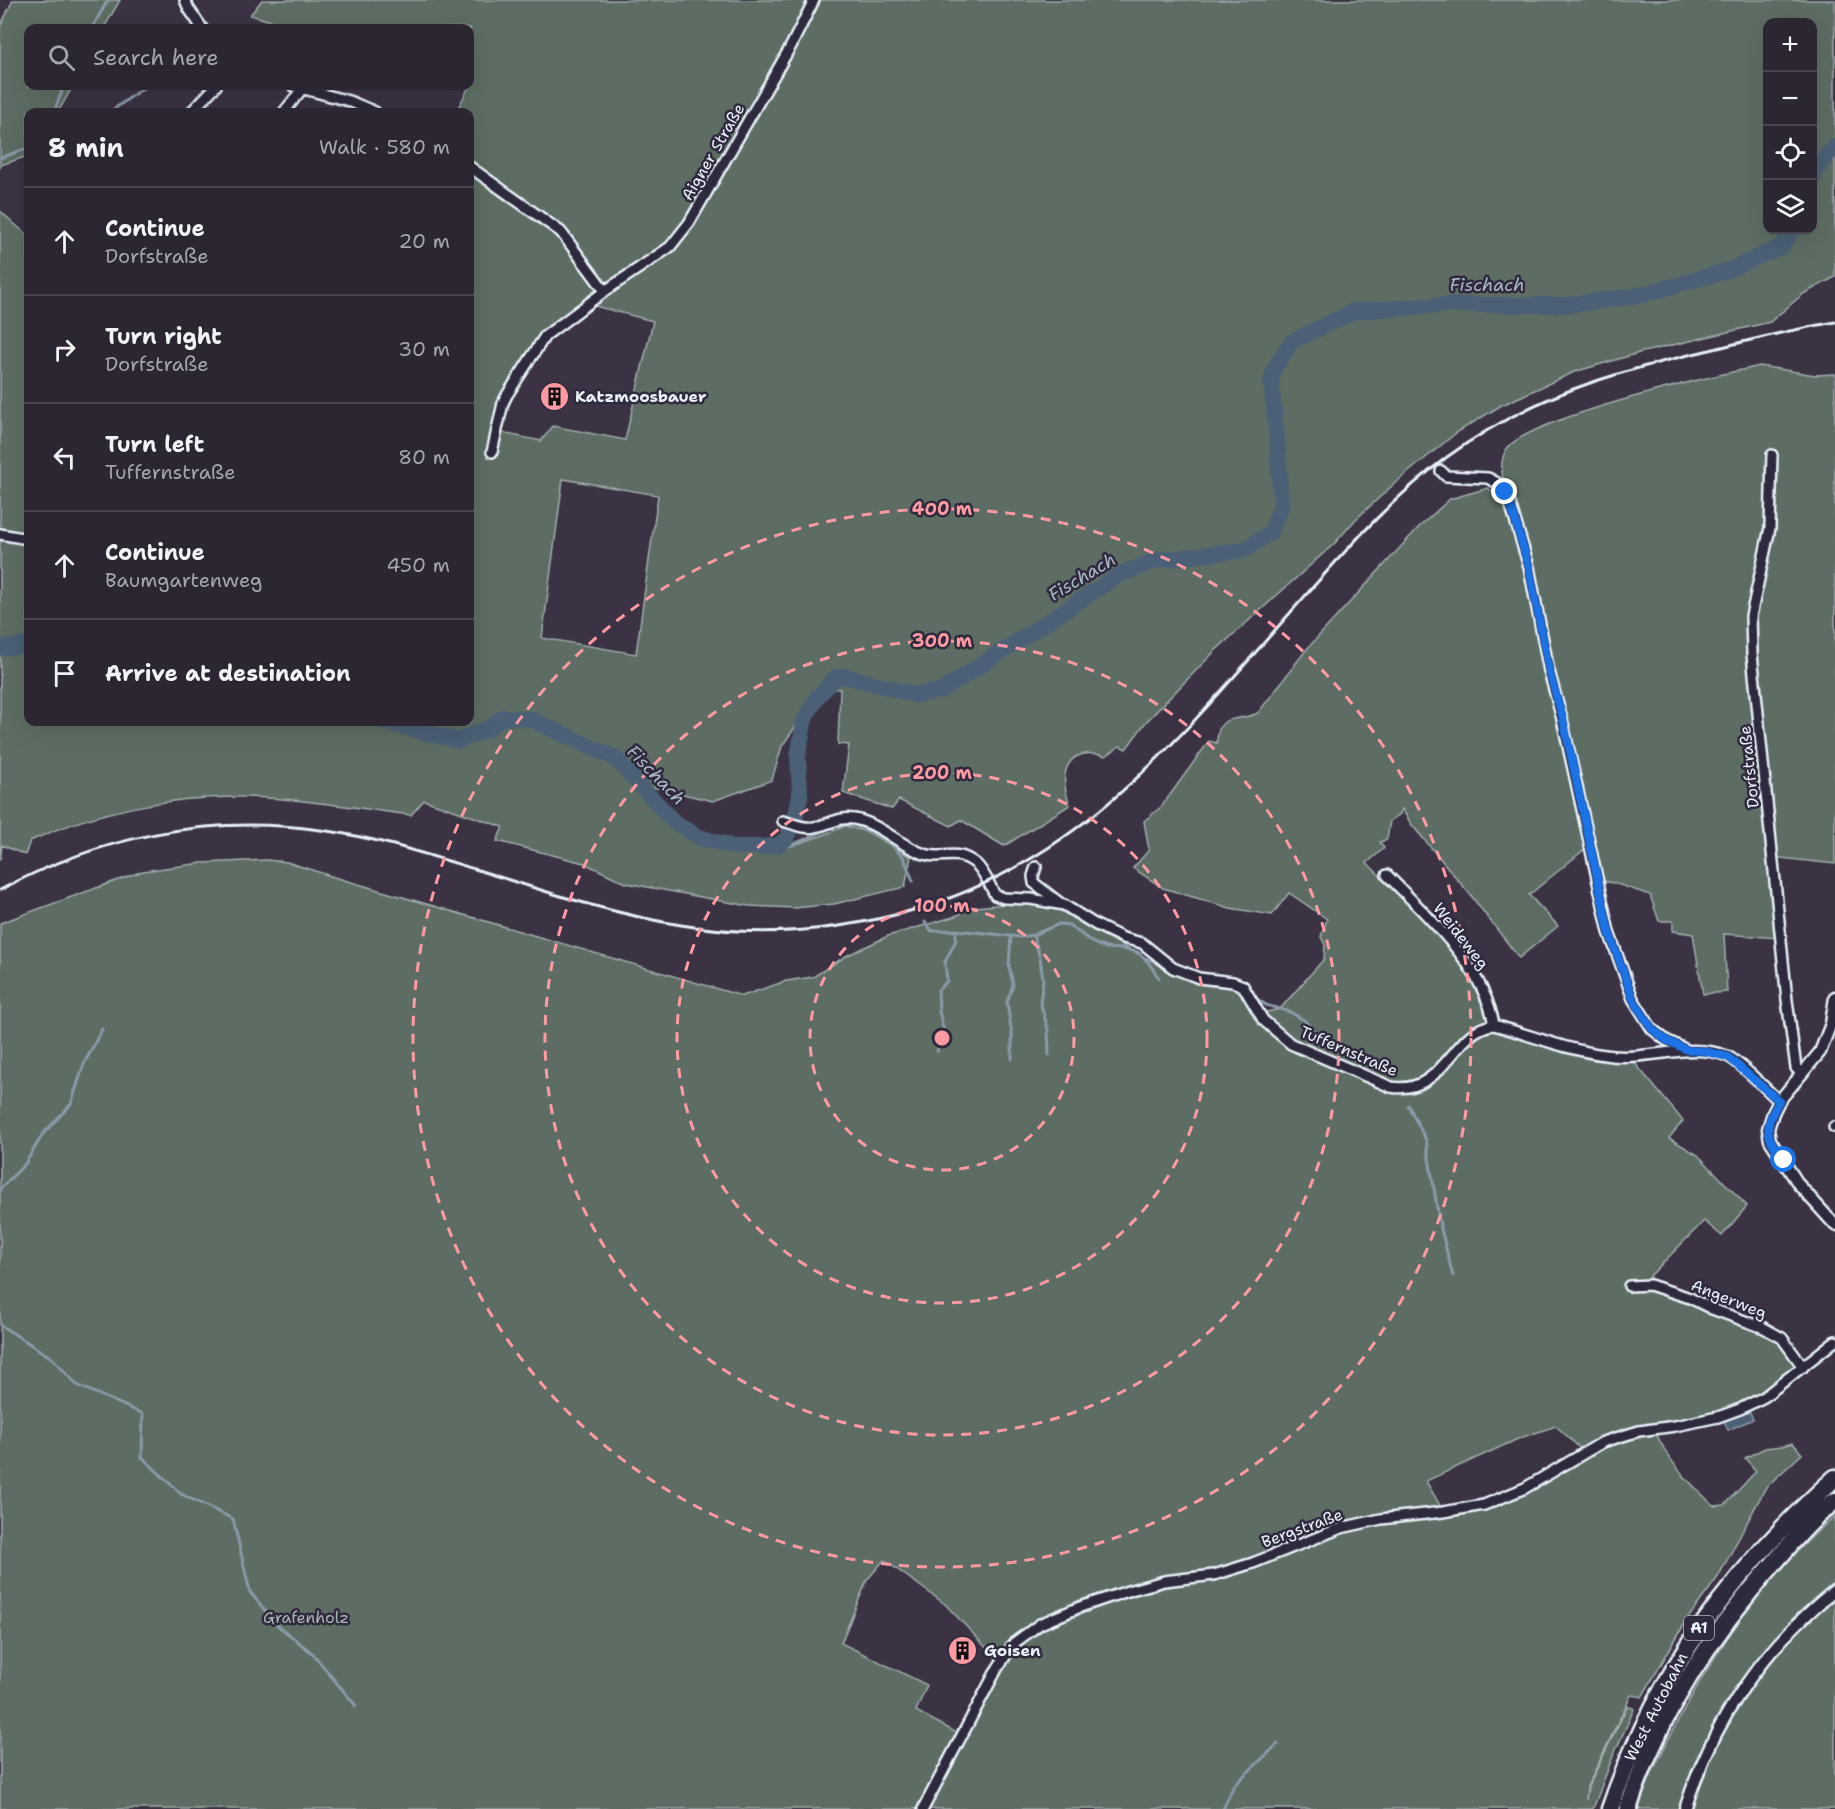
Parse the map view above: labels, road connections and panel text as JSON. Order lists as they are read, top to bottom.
{
  "streets": {
    "highway": ["A1", "West Autobahn"],
    "street": [
      "Aigner Straße",
      "Dorfstraße",
      "Weideweg",
      "Tuffernstraße",
      "Angerweg",
      "Bergstraße"
    ]
  },
  "crossings": [
    ["Weideweg", "Tuffernstraße"],
    ["Angerweg", "Bergstraße"]
  ],
  "water": ["Fischach"],
  "parks": ["Grafenholz"],
  "places": {
    "building": ["Katzmoosbauer", "Goisen"]
  },
  "page": {
    "map_buttons": ["+", "−"],
    "search": "Search here",
    "heading": ["8 min", "Walk · 580 m"],
    "list": [
      ["Continue", "Dorfstraße", "20 m"],
      ["Turn right", "Dorfstraße", "30 m"],
      ["Turn left", "Tuffernstraße", "80 m"],
      ["Continue", "Baumgartenweg", "450 m"],
      "Arrive at destination"
    ]
  },
  "rings": [
    "400 m",
    "300 m",
    "200 m",
    "100 m"
  ]
}
